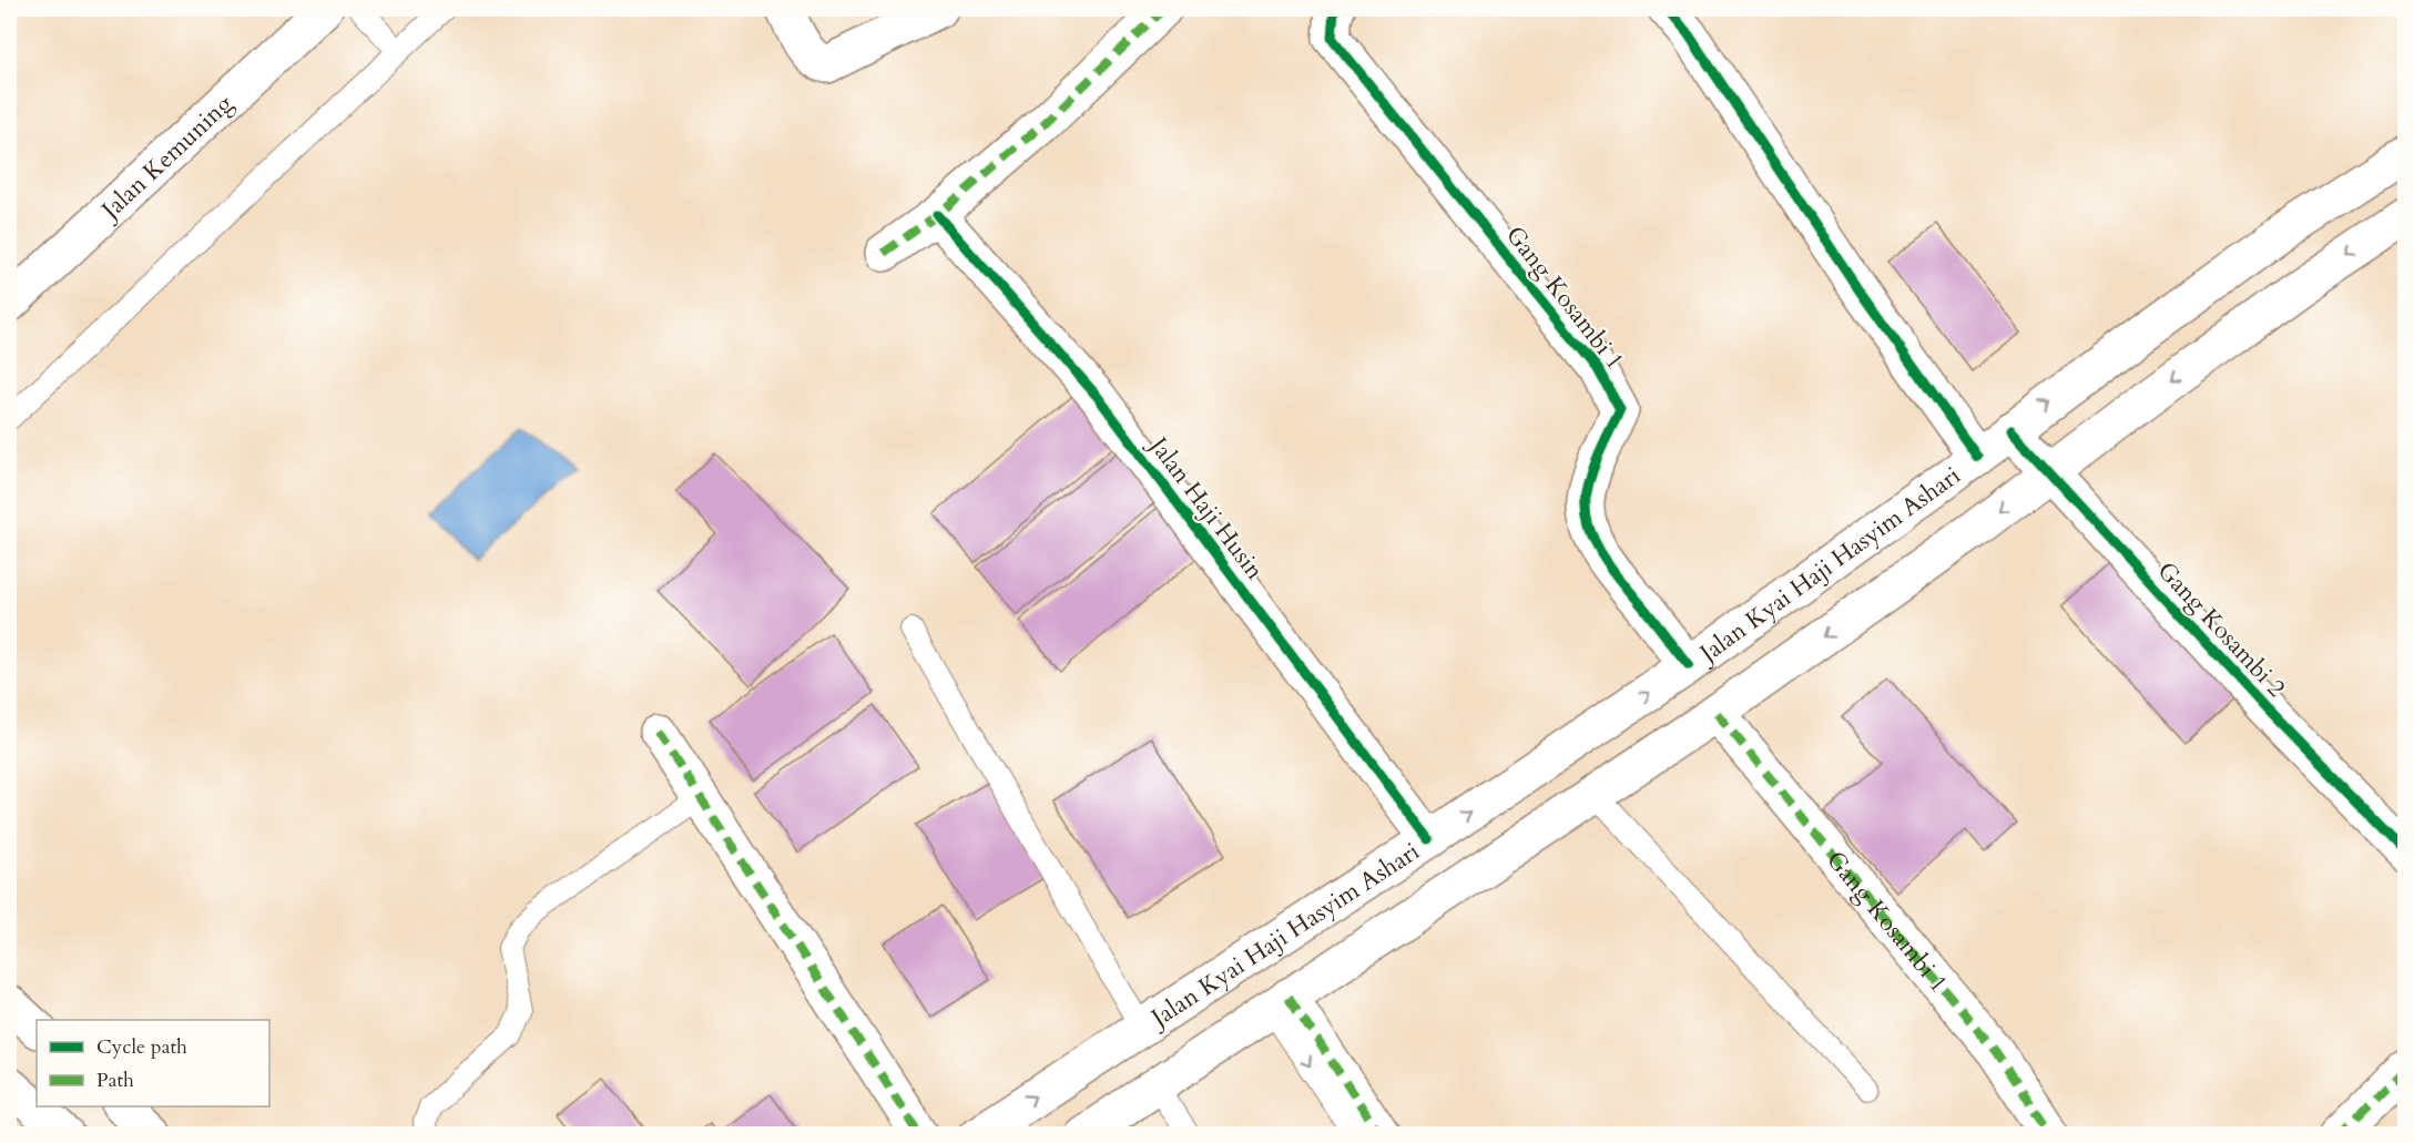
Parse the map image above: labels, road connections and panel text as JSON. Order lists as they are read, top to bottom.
{
  "streets": {
    "street": [
      "Jalan Kemuning",
      "Gang Kosambi 1",
      "Jalan Haji Husin",
      "Jalan Kyai Haji Hasyim Ashari",
      "Gang Kosambi 2"
    ]
  },
  "crossings": [
    ["Gang Kosambi 1", "Jalan Kyai Haji Hasyim Ashari"],
    ["Jalan Haji Husin", "Jalan Kyai Haji Hasyim Ashari"],
    ["Jalan Kyai Haji Hasyim Ashari", "Gang Kosambi 2"]
  ],
  "legend": ["Cycle path", "Path"]
}
